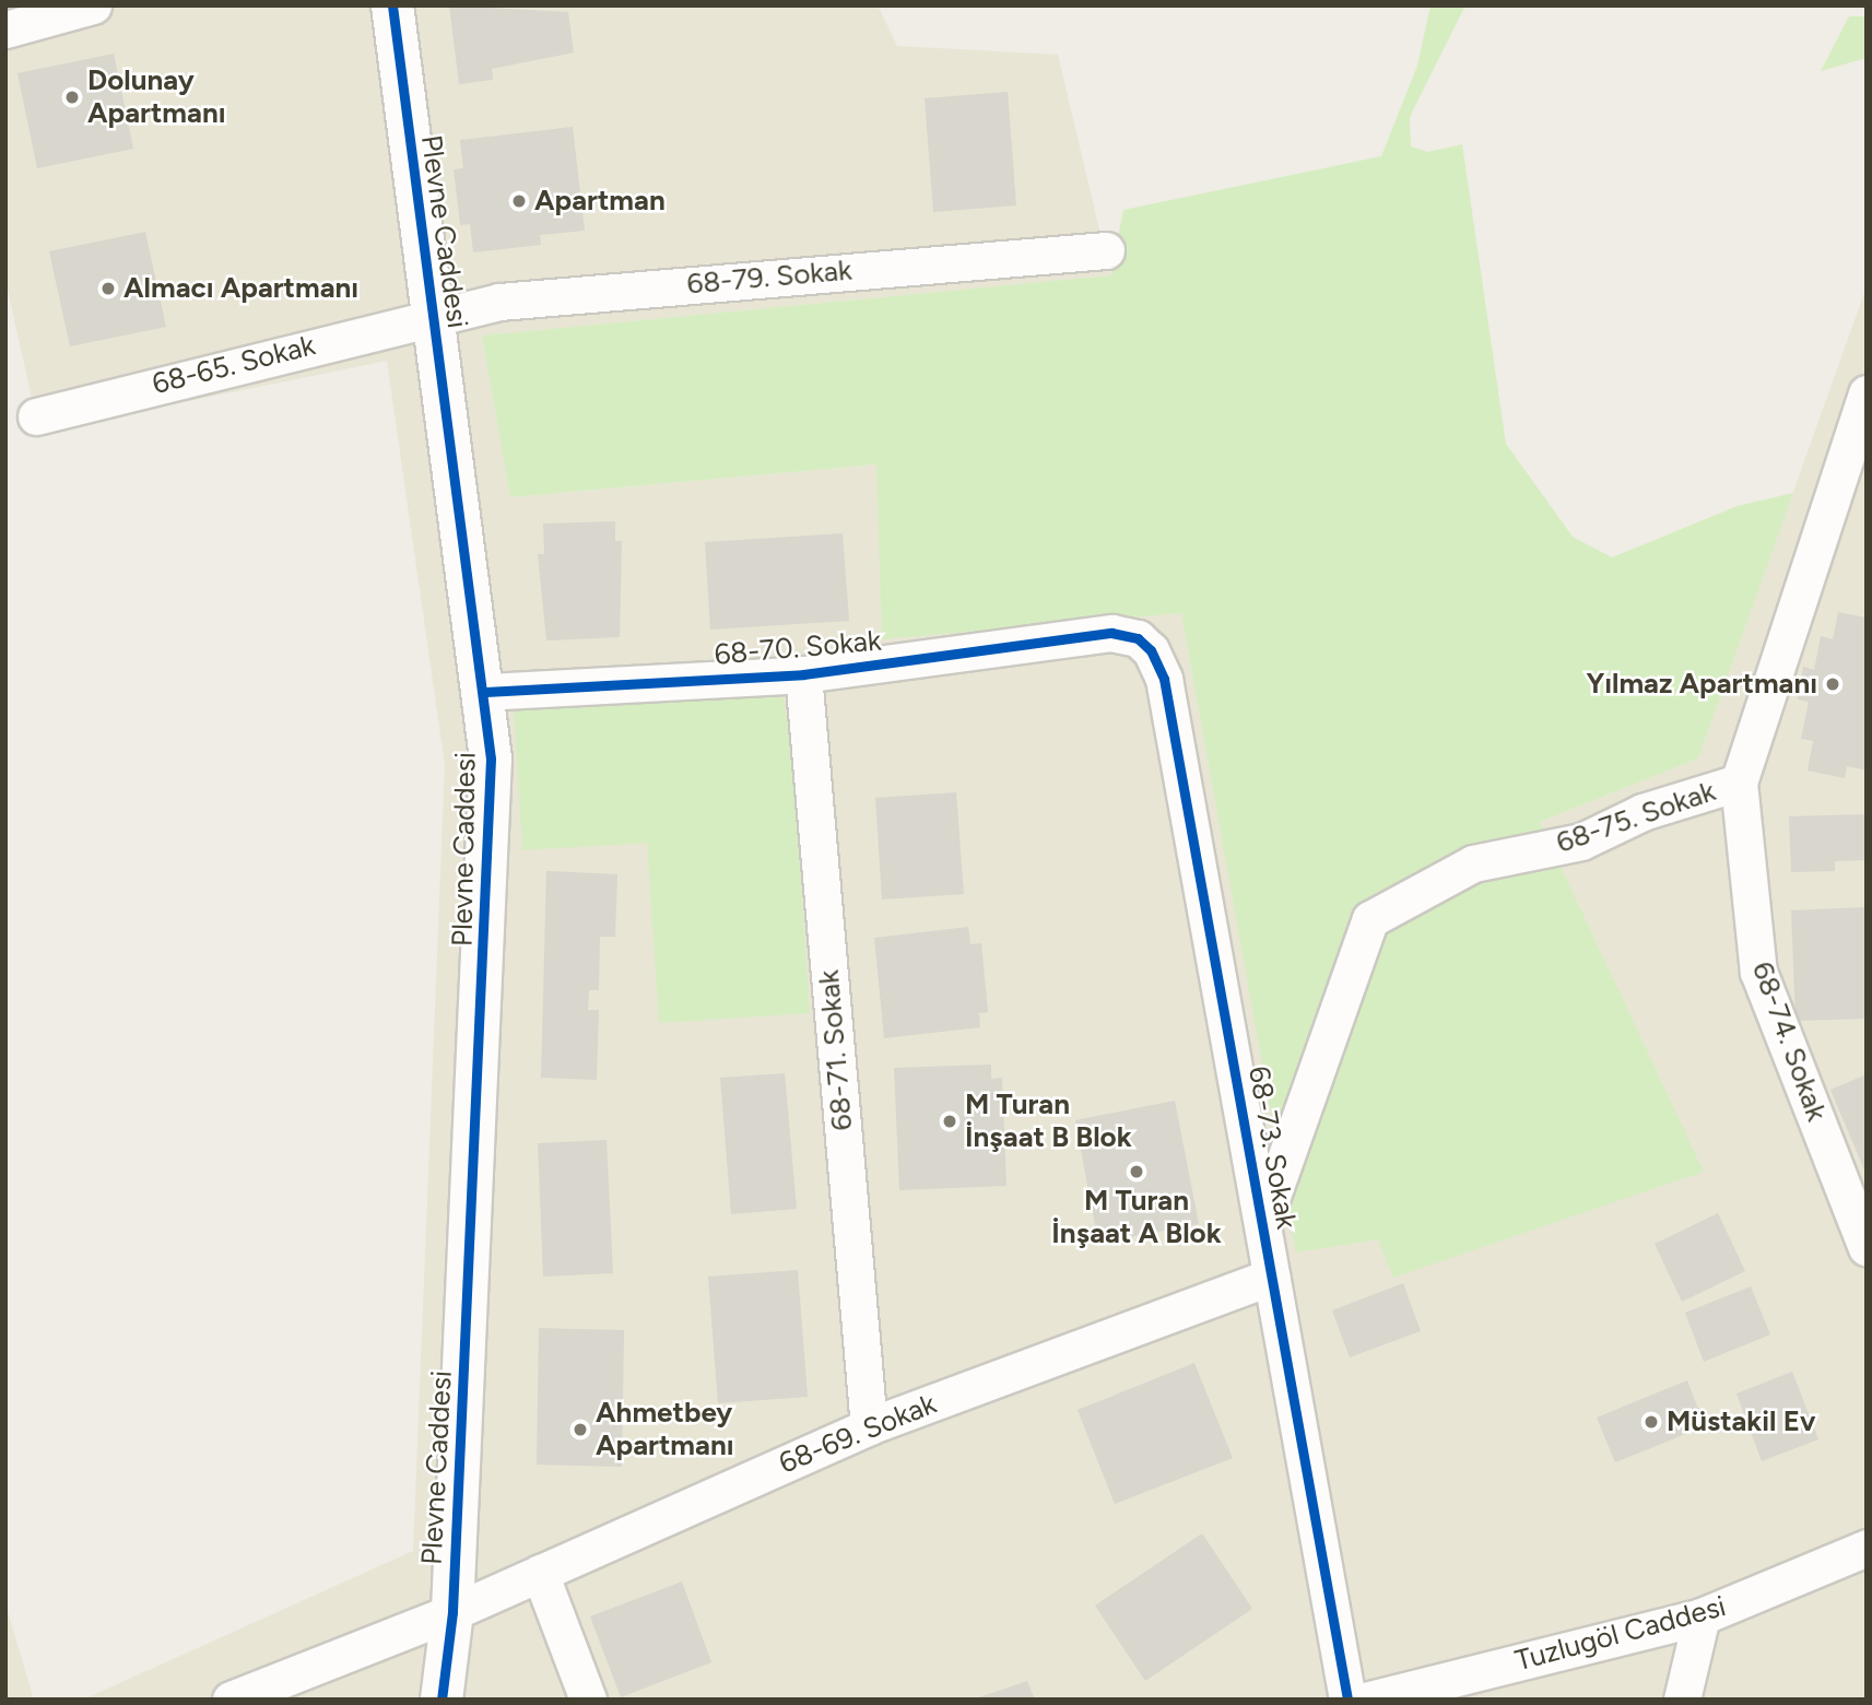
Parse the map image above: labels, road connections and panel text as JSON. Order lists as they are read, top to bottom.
{
  "streets": {
    "street": [
      "Plevne Caddesi",
      "68-79. Sokak",
      "68-65. Sokak",
      "68-70. Sokak",
      "68-75. Sokak",
      "68-74. Sokak",
      "68-71. Sokak",
      "68-73. Sokak",
      "68-69. Sokak",
      "Tuzlugöl Caddesi"
    ]
  },
  "crossings": [
    ["Plevne Caddesi", "68-79. Sokak"],
    ["Plevne Caddesi", "68-65. Sokak"],
    ["Plevne Caddesi", "68-70. Sokak"],
    ["Plevne Caddesi", "68-69. Sokak"],
    ["68-79. Sokak", "68-65. Sokak"],
    ["68-70. Sokak", "68-71. Sokak"],
    ["68-70. Sokak", "68-73. Sokak"],
    ["68-75. Sokak", "68-74. Sokak"],
    ["68-75. Sokak", "68-73. Sokak"],
    ["68-71. Sokak", "68-69. Sokak"],
    ["68-73. Sokak", "68-69. Sokak"]
  ],
  "places": [
    "Dolunay Apartmanı",
    "Apartman",
    "Almacı Apartmanı",
    "Yılmaz Apartmanı",
    "M Turan İnşaat B Blok",
    "M Turan İnşaat A Blok",
    "Müstakil Ev",
    "Ahmetbey Apartmanı"
  ]
}
